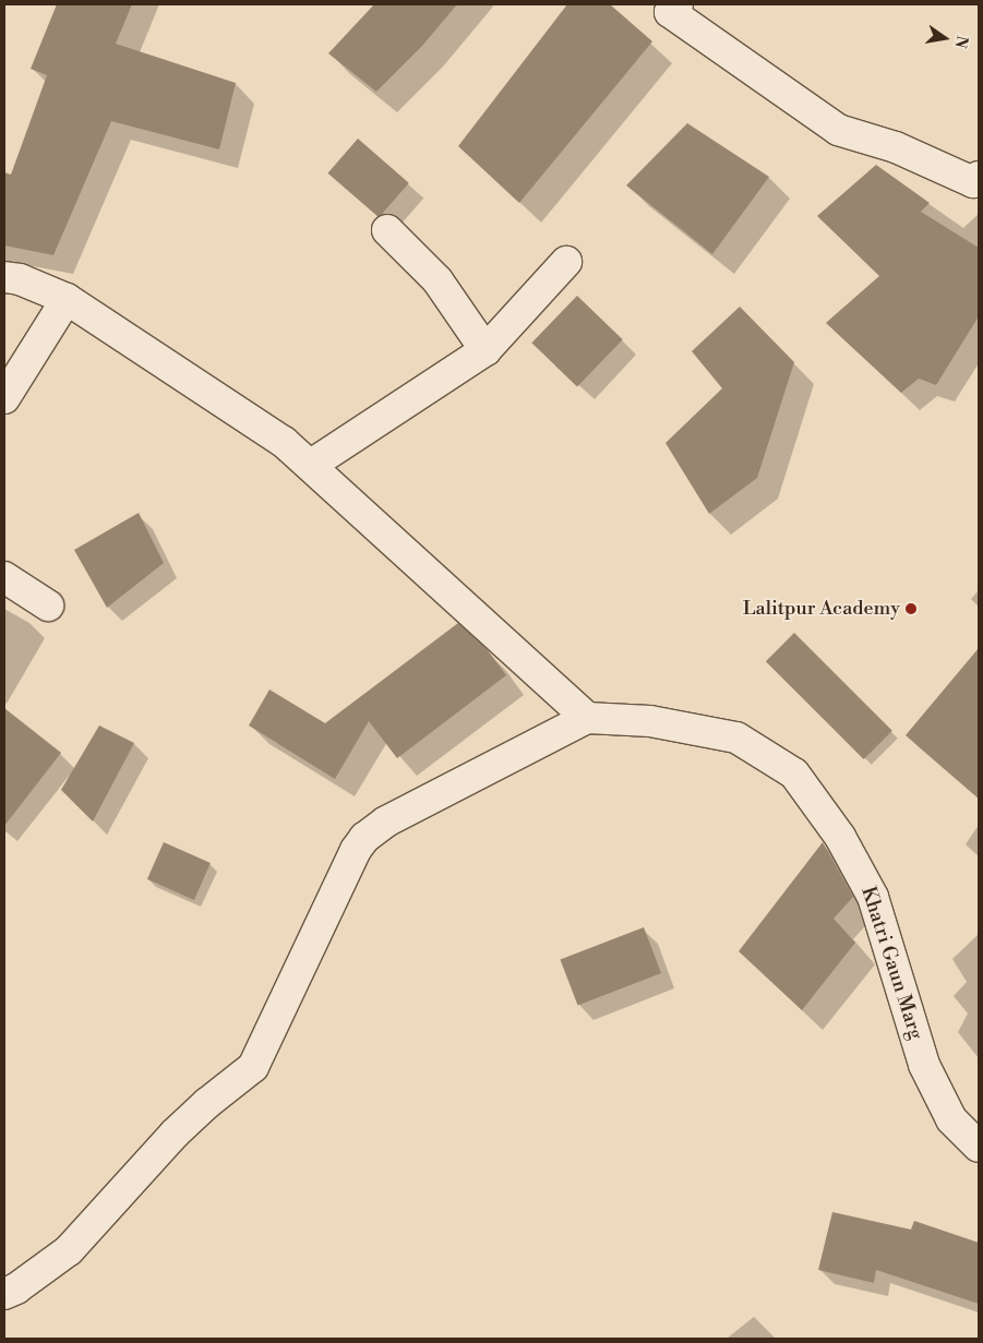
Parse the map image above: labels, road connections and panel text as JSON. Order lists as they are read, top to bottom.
{
  "streets": {
    "street": ["Khatri Gaun Marg"]
  },
  "places": ["Lalitpur Academy"],
  "north": "right"
}
